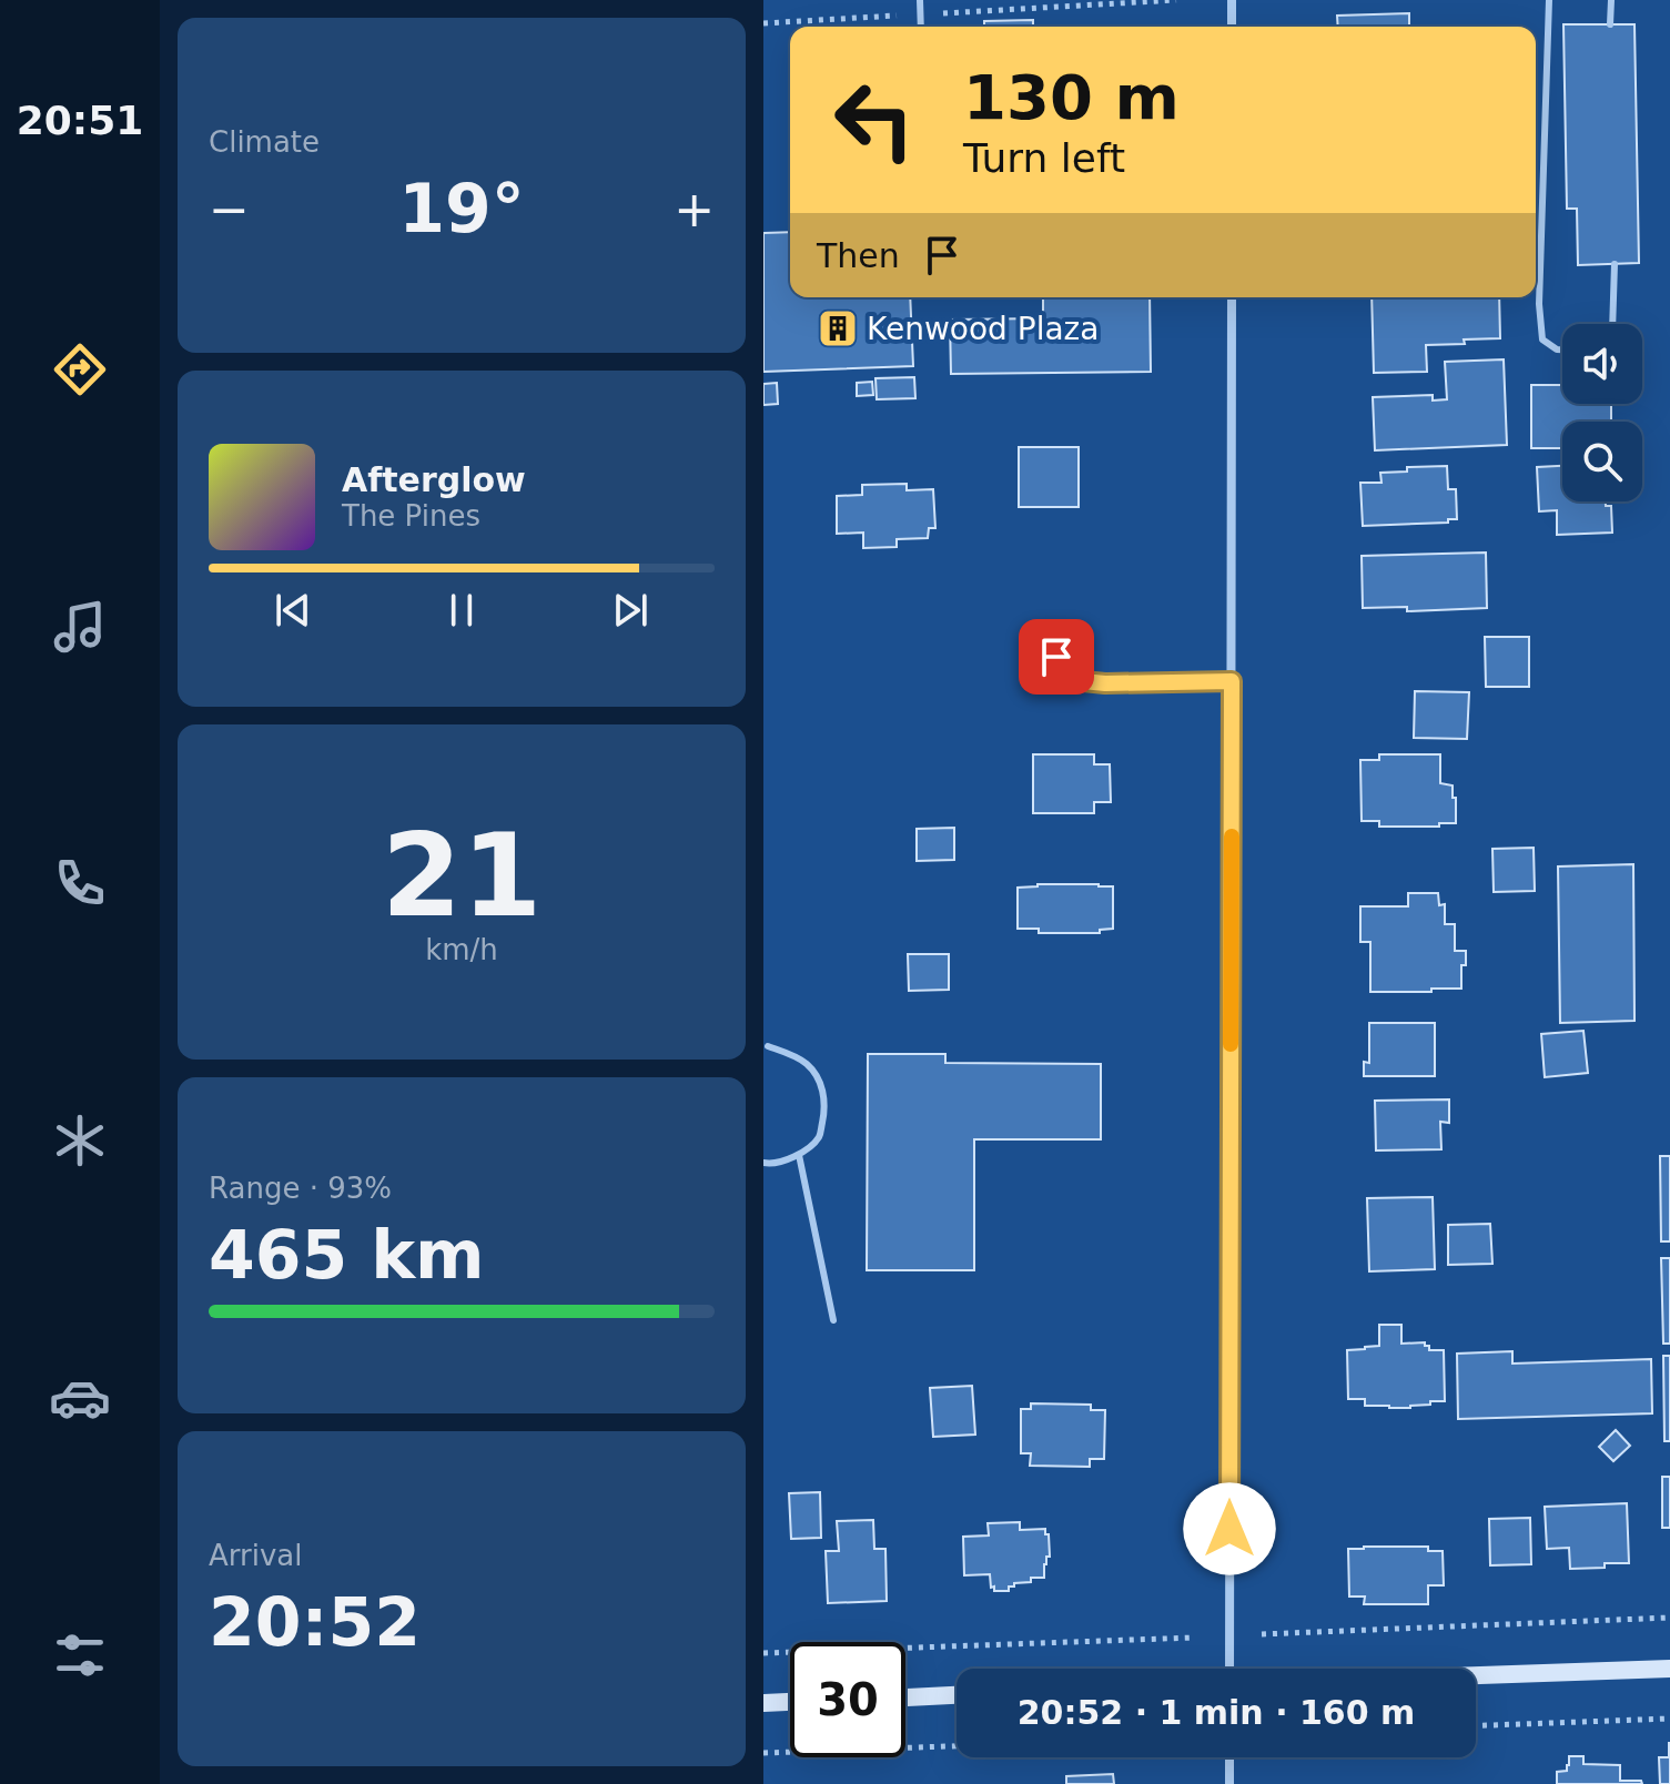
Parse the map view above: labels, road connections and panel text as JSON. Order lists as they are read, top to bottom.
{
  "places": {
    "building": ["Kenwood Plaza"]
  },
  "page": {
    "tabs": "20:51",
    "tile": [
      "Climate",
      ["21", "km/h"],
      ["Range · 93%", "465 km"],
      ["Arrival", "20:52"]
    ],
    "turn": ["130 m", "Turn left"],
    "heat": ["−", "19°", "+"],
    "then": "Then",
    "song": ["Afterglow", "The Pines"],
    "limit": "30",
    "trip": "20:52 · 1 min · 160 m"
  }
}
